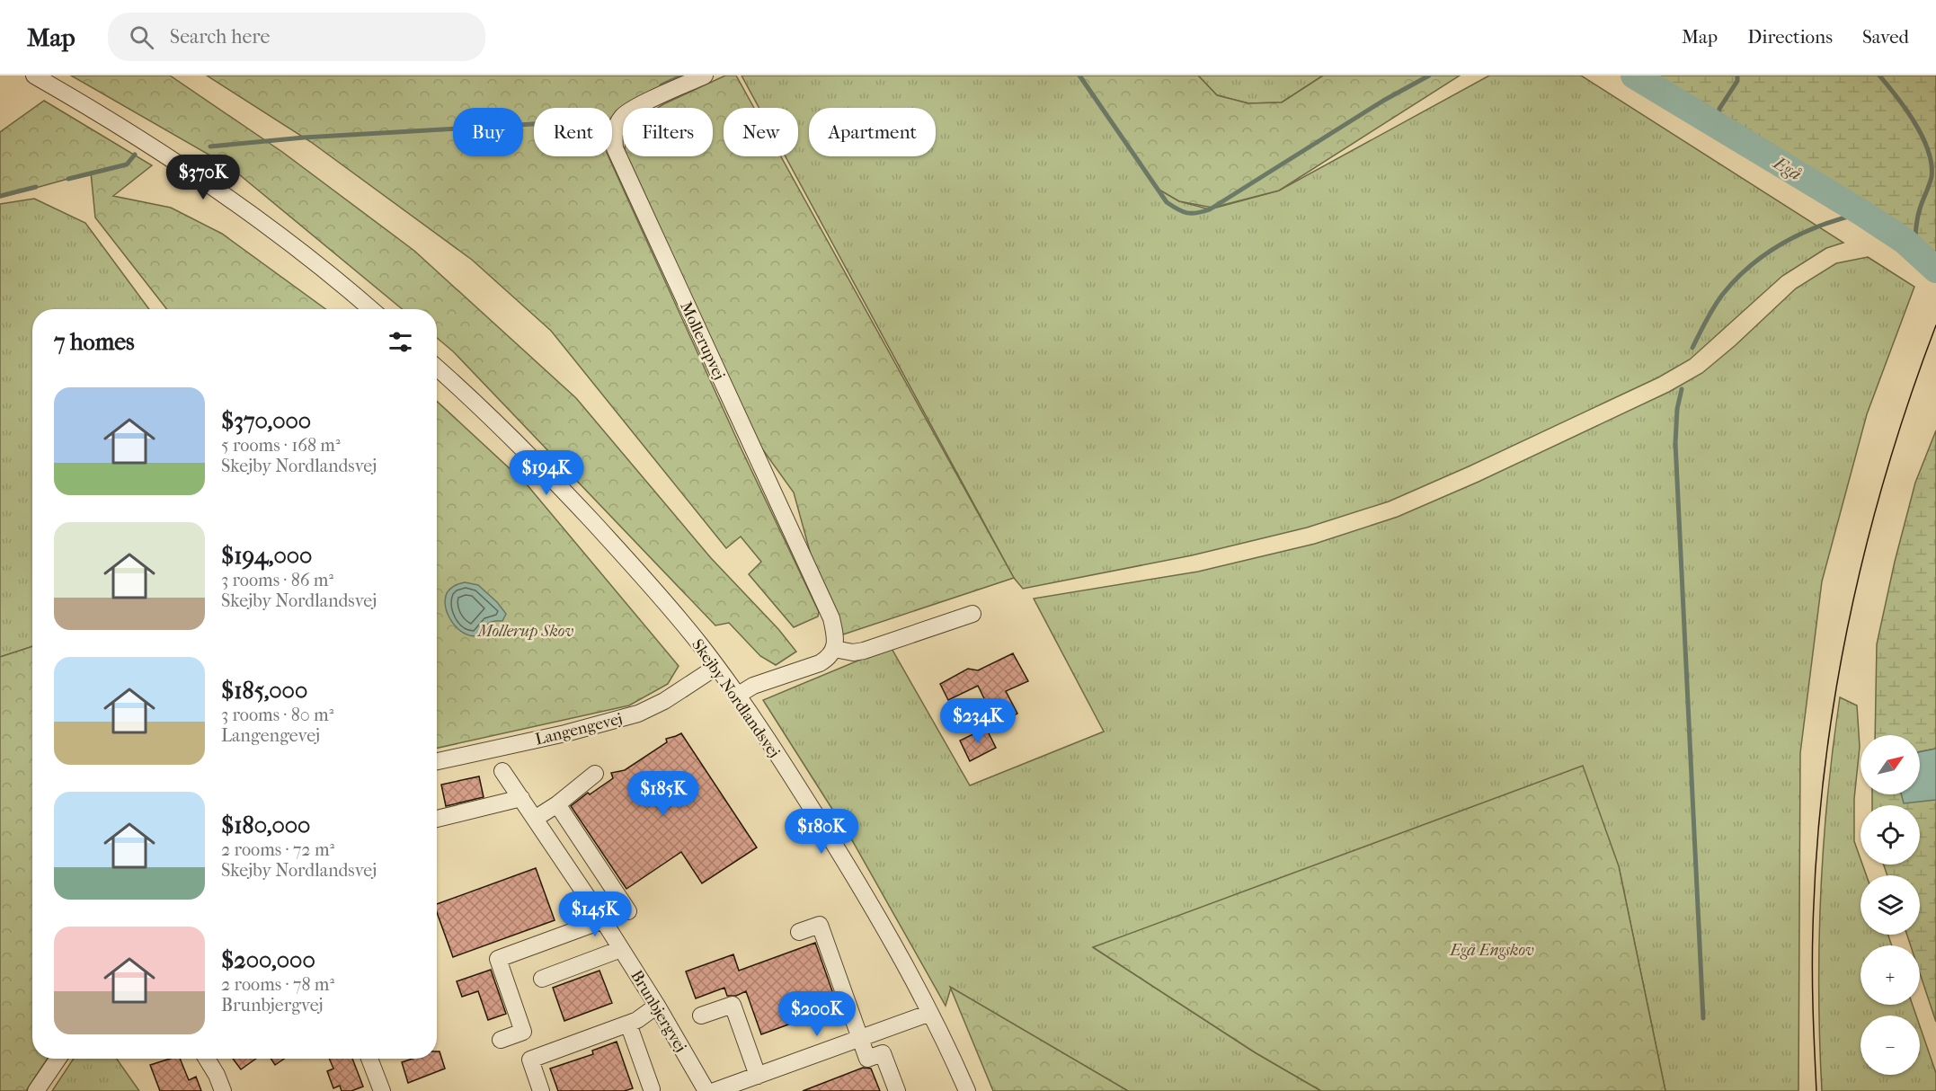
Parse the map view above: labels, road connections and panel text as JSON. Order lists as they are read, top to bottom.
{
  "streets": {
    "street": [
      "Mollerupvej",
      "Skejby Nordlandsvej",
      "Langengevej",
      "Brunbjergvej"
    ]
  },
  "crossings": [
    ["Skejby Nordlandsvej", "Langengevej"]
  ],
  "water": ["Egå"],
  "parks": ["Mollerup Skov", "Egå Engskov"],
  "north": "top right",
  "page": {
    "header": "Map",
    "search": "Search here",
    "nav": ["Map", "Directions", "Saved"],
    "chip": [
      "Buy",
      "Rent",
      "Filters",
      "New",
      "Apartment"
    ],
    "price": [
      "$370K",
      "$194K",
      "$234K",
      "$185K",
      "$180K",
      "$145K",
      "$200K"
    ],
    "heading": "7 homes",
    "list": [
      {
        "name": "$370,000",
        "note": "5 rooms · 168 m² · Skejby Nordlandsvej"
      },
      {
        "name": "$194,000",
        "note": "3 rooms · 86 m² · Skejby Nordlandsvej"
      },
      {
        "name": "$185,000",
        "note": "3 rooms · 80 m² · Langengevej"
      },
      {
        "name": "$180,000",
        "note": "2 rooms · 72 m² · Skejby Nordlandsvej"
      },
      {
        "name": "$200,000",
        "note": "2 rooms · 78 m² · Brunbjergvej"
      }
    ],
    "map_buttons": ["+", "−"]
  }
}
